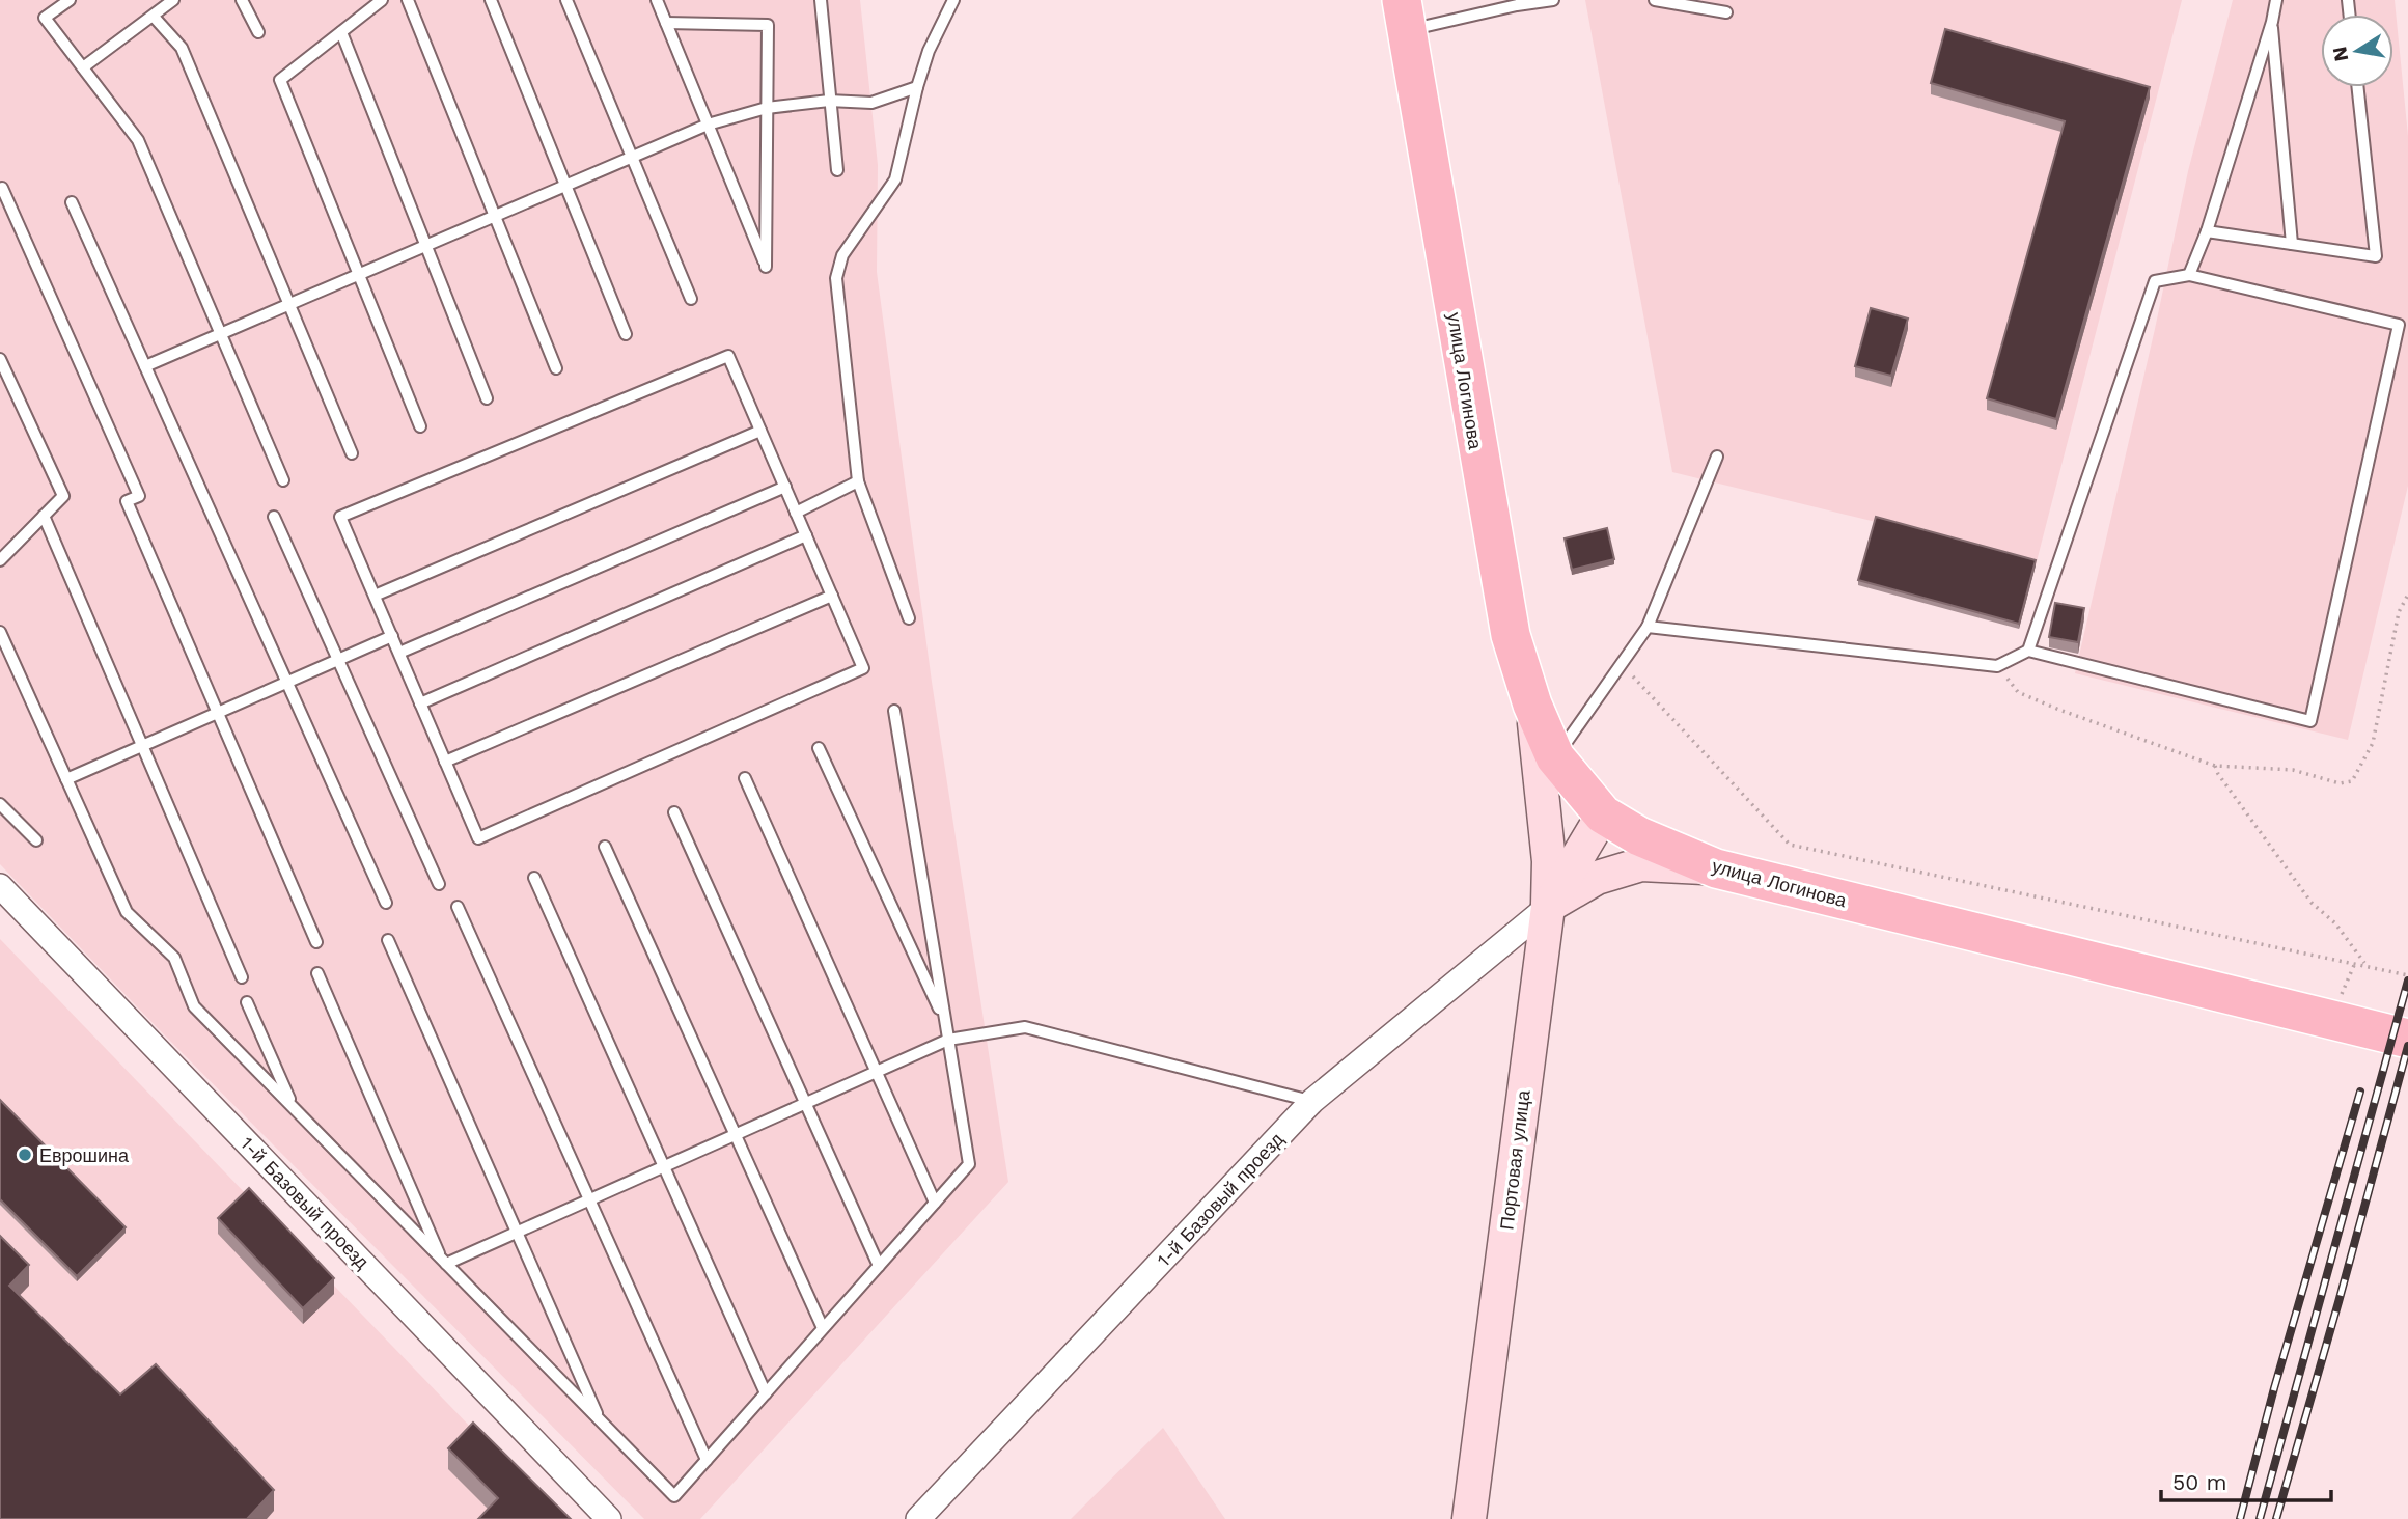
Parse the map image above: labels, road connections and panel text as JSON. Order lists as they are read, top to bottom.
{
  "streets": {
    "main road": ["улица Логинова"],
    "street": ["Портовая улица", "1-й Базовый проезд"]
  },
  "crossings": [
    ["улица Логинова", "Портовая улица"],
    ["Портовая улица", "1-й Базовый проезд"]
  ],
  "places": ["Еврошина"],
  "scale_bar": "50 m",
  "north": "left"
}
